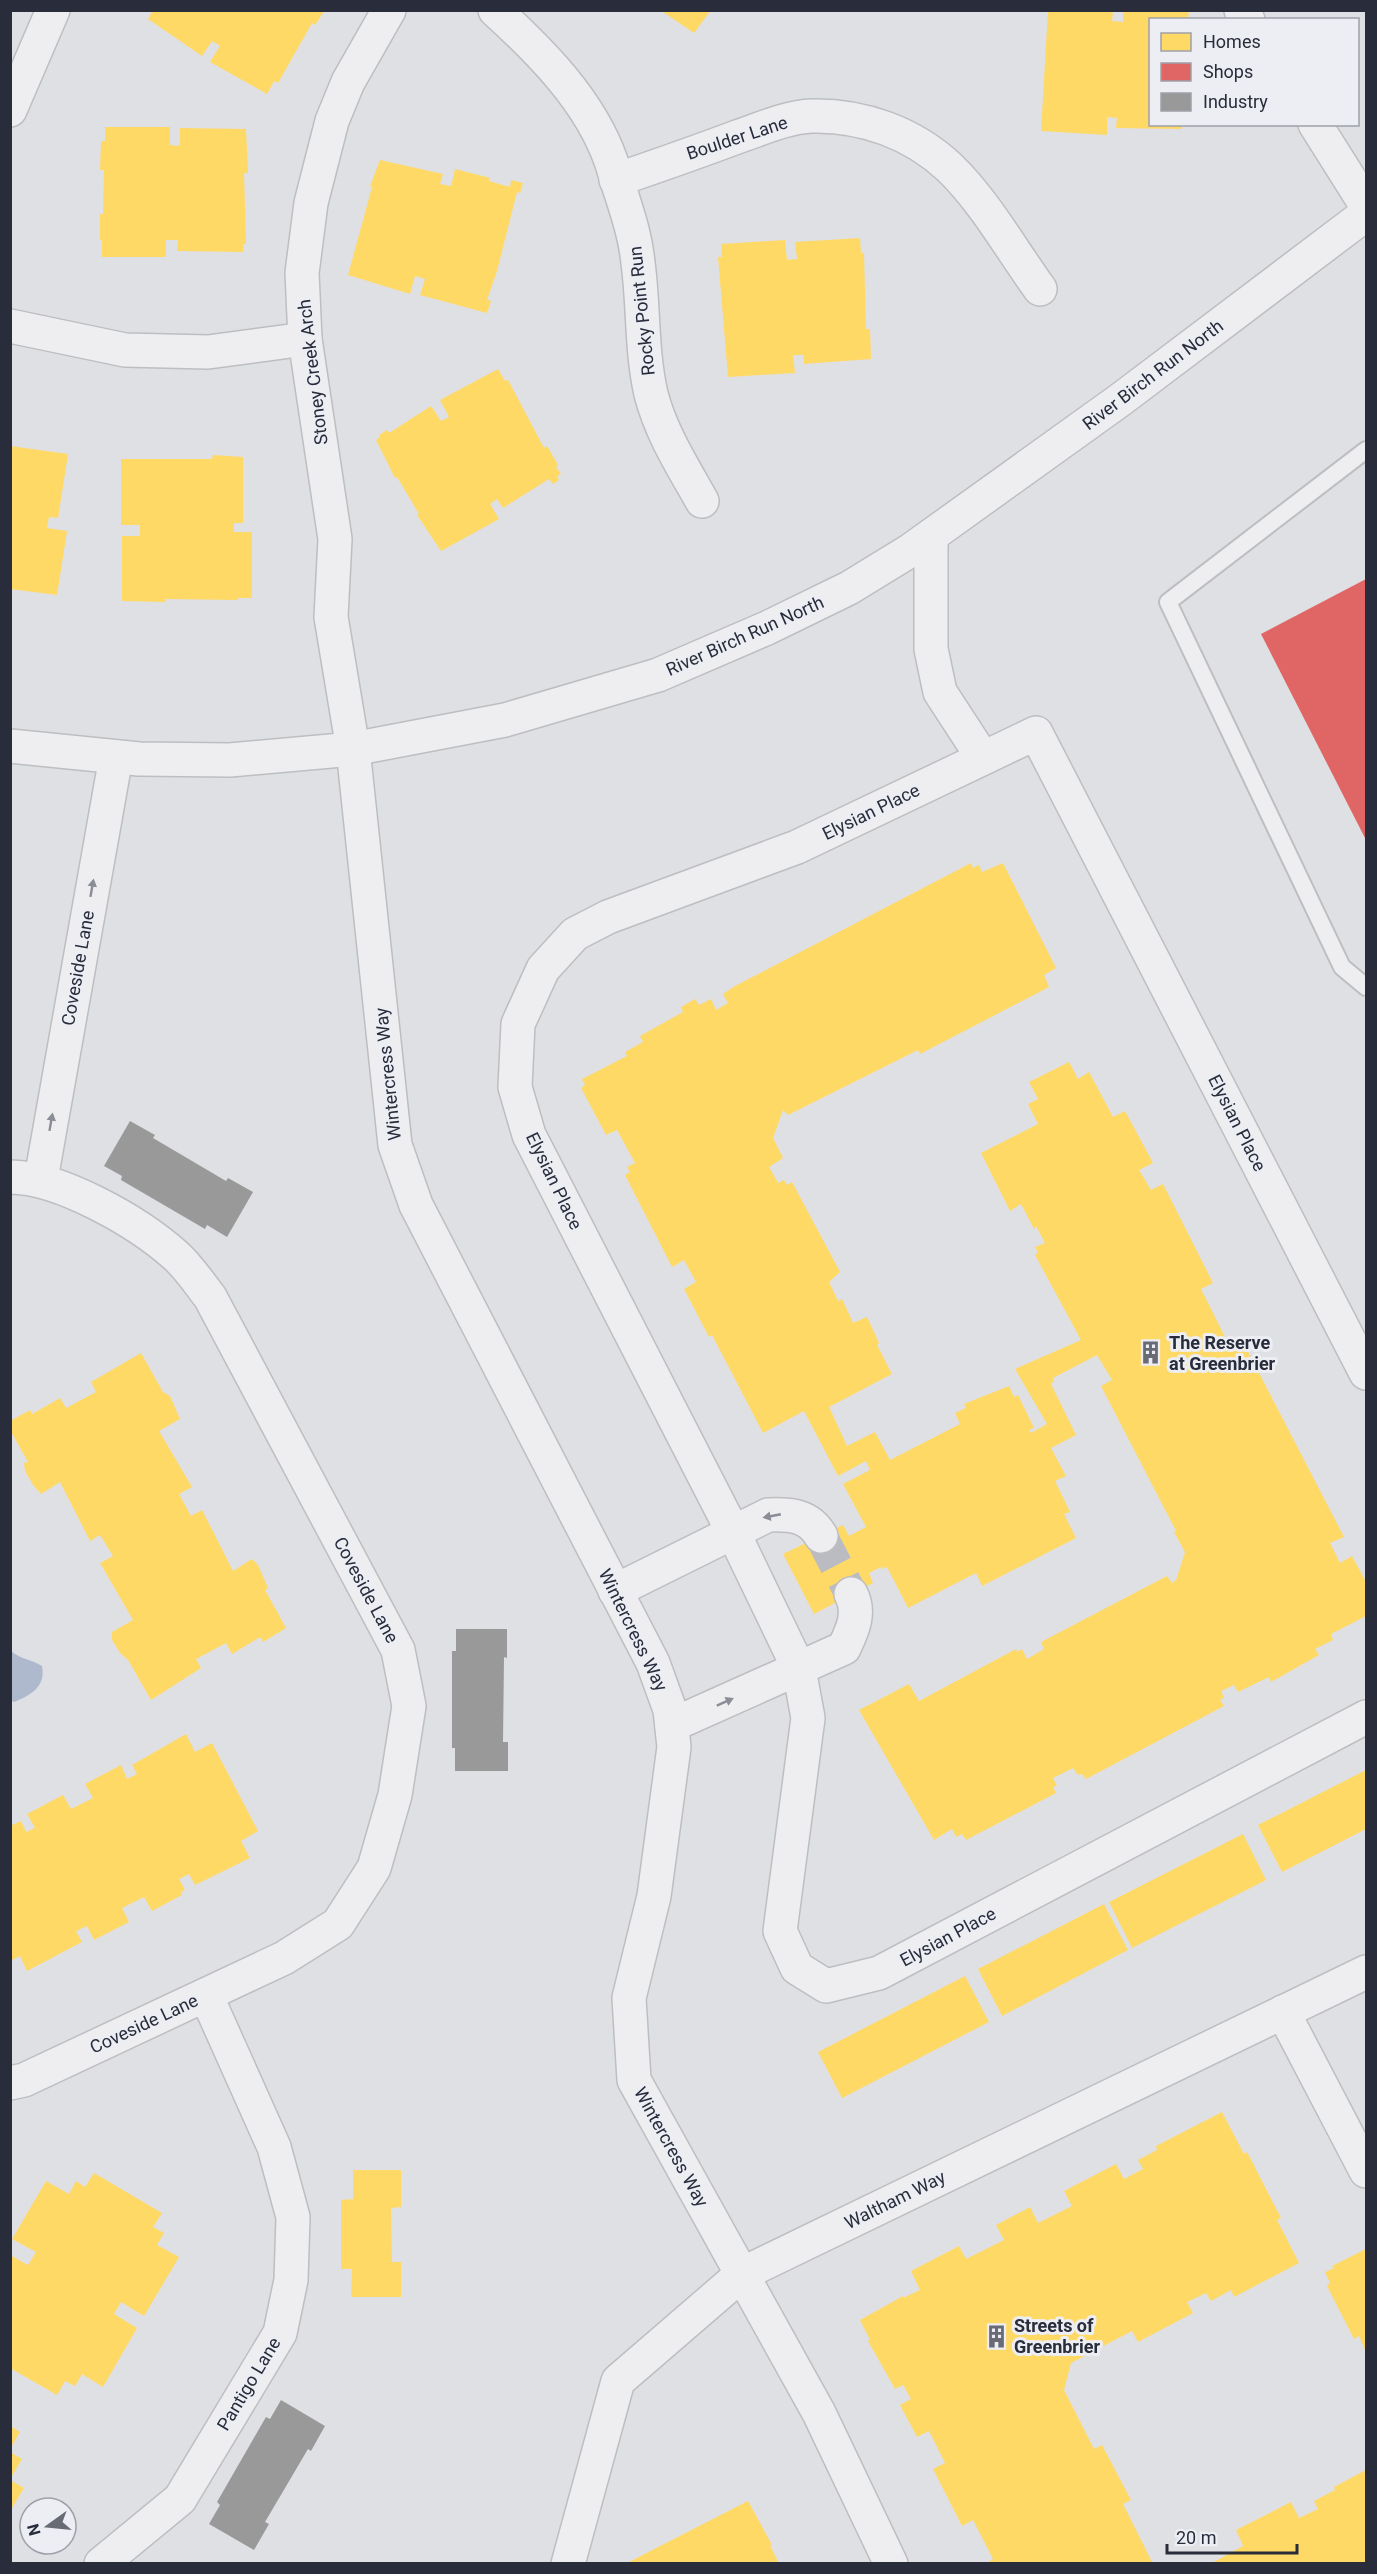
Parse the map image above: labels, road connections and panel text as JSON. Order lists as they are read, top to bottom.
{
  "streets": {
    "street": [
      "Boulder Lane",
      "Rocky Point Run",
      "Stoney Creek Arch",
      "River Birch Run North",
      "Elysian Place",
      "Coveside Lane",
      "Wintercress Way",
      "Waltham Way",
      "Pantigo Lane"
    ]
  },
  "crossings": [
    ["Boulder Lane", "Rocky Point Run"],
    ["Stoney Creek Arch", "River Birch Run North"],
    ["Stoney Creek Arch", "Wintercress Way"],
    ["River Birch Run North", "Coveside Lane"],
    ["River Birch Run North", "Wintercress Way"],
    ["Coveside Lane", "Pantigo Lane"],
    ["Wintercress Way", "Waltham Way"]
  ],
  "places": {
    "building": ["The Reserve at Greenbrier", "Streets of Greenbrier"]
  },
  "legend": ["Homes", "Shops", "Industry"],
  "scale_bar": "20 m",
  "north": "left"
}
